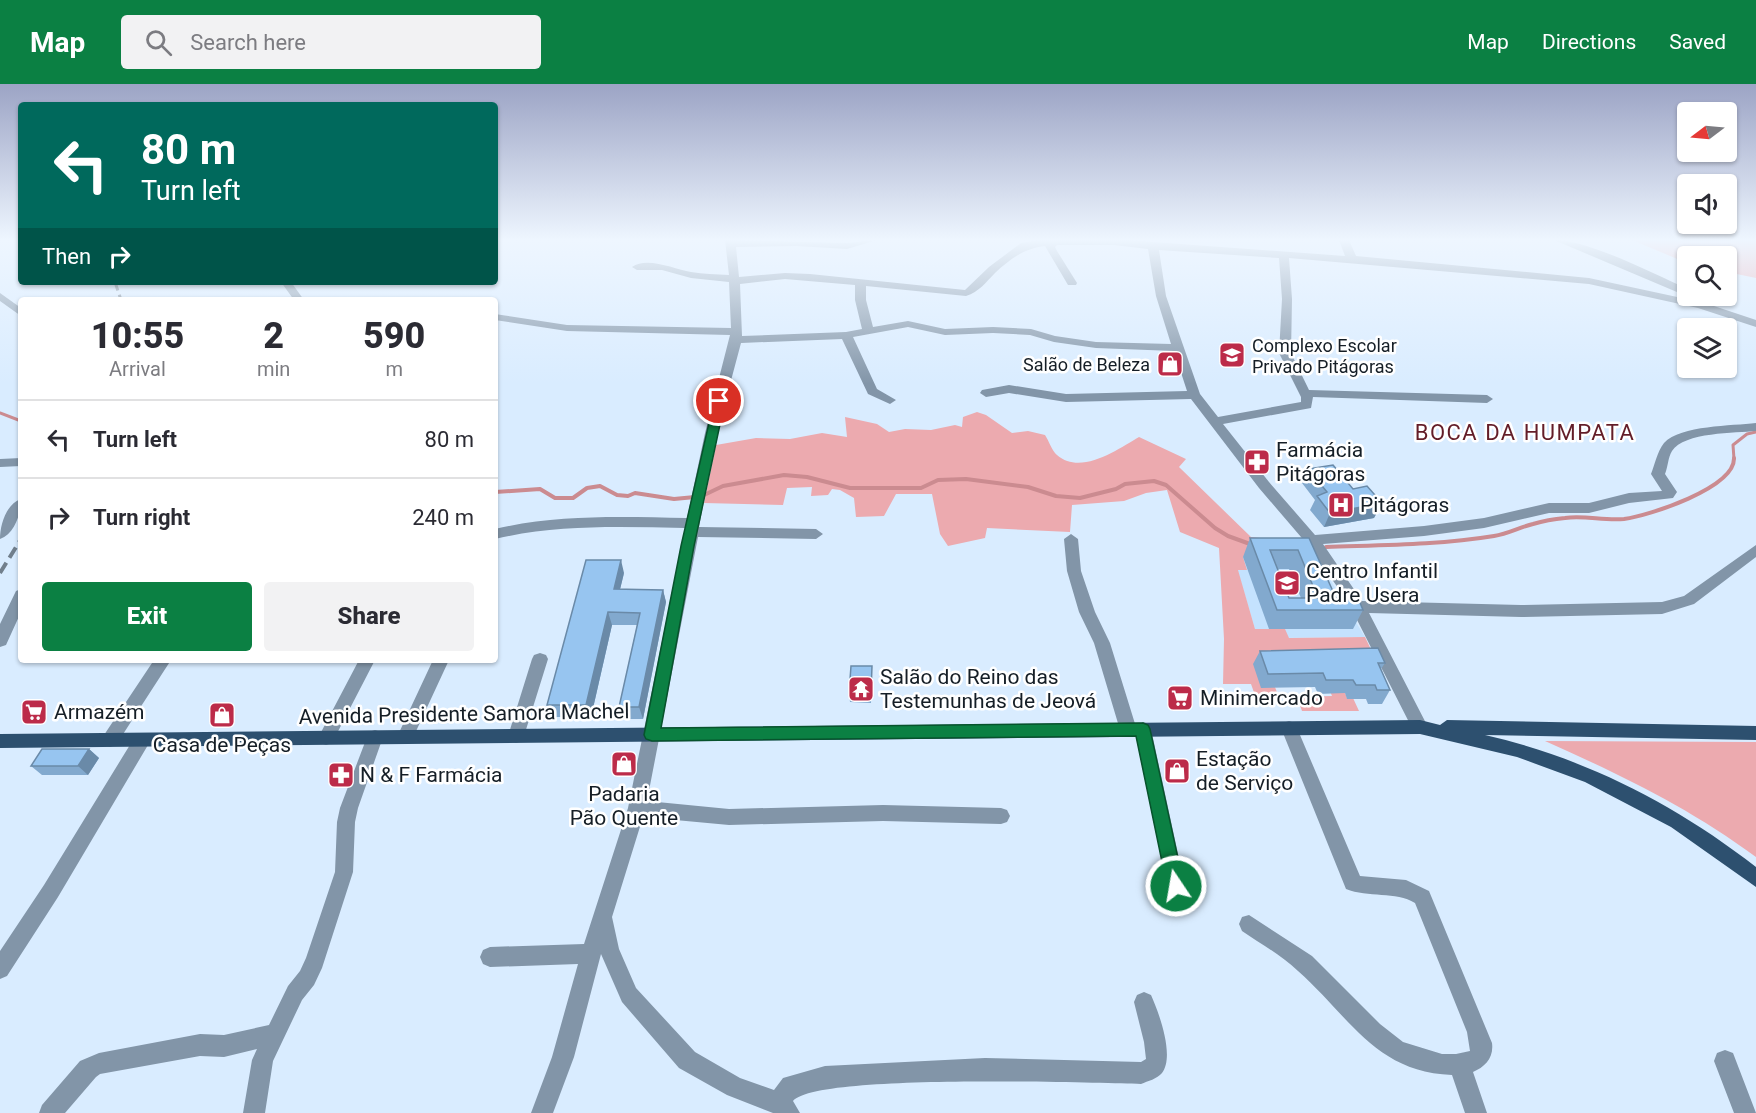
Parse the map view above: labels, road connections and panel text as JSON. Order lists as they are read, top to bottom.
{
  "streets": {
    "main road": ["Avenida Presidente Samora Machel"]
  },
  "districts": ["BOCA DA HUMPATA"],
  "places": {
    "school or university": ["Complexo Escolar Privado Pitágoras", "Centro Infantil Padre Usera"],
    "shop": [
      "Salão de Beleza",
      "Casa de Peças",
      "Padaria Pão Quente",
      "Estação de Serviço"
    ],
    "pharmacy": ["Farmácia Pitágoras", "N & F Farmácia"],
    "hospital": ["Pitágoras"],
    "temple": ["Salão do Reino das Testemunhas de Jeová"],
    "supermarket": ["Minimercado", "Armazém"]
  },
  "north": "left",
  "page": {
    "header": "Map",
    "search": "Search here",
    "nav": ["Map", "Directions", "Saved"],
    "turn": ["80 m", "Turn left"],
    "then": "Then",
    "eta": [
      "10:55",
      "Arrival",
      "2",
      "min",
      "590",
      "m"
    ],
    "list": [
      {
        "name": "Turn left",
        "value": "80 m"
      },
      {
        "name": "Turn right",
        "value": "240 m"
      }
    ],
    "buttons": ["Exit", "Share"]
  }
}
